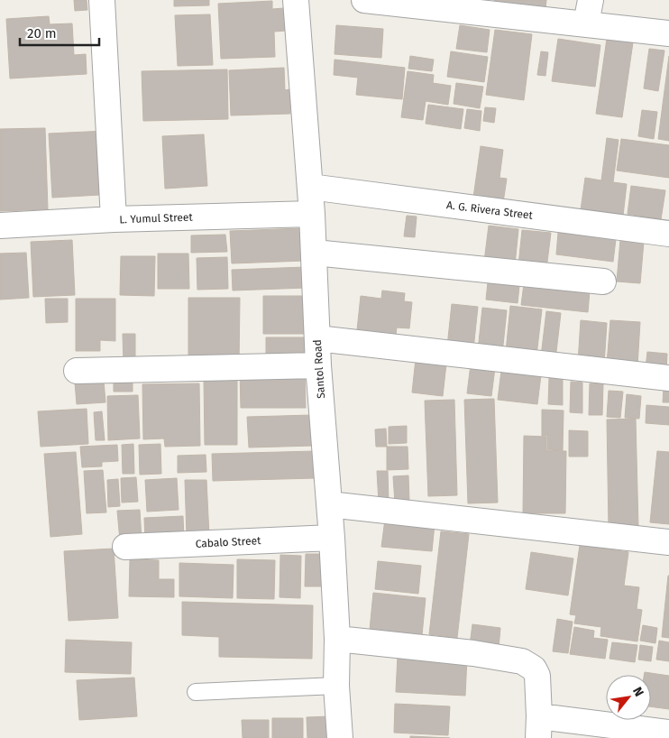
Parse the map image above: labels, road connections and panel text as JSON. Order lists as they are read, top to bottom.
{
  "streets": {
    "street": [
      "A. G. Rivera Street",
      "L. Yumul Street",
      "Santol Road",
      "Cabalo Street"
    ]
  },
  "crossings": [
    ["A. G. Rivera Street", "Santol Road"],
    ["L. Yumul Street", "Santol Road"],
    ["Santol Road", "Cabalo Street"]
  ],
  "scale_bar": "20 m",
  "north": "top right"
}
